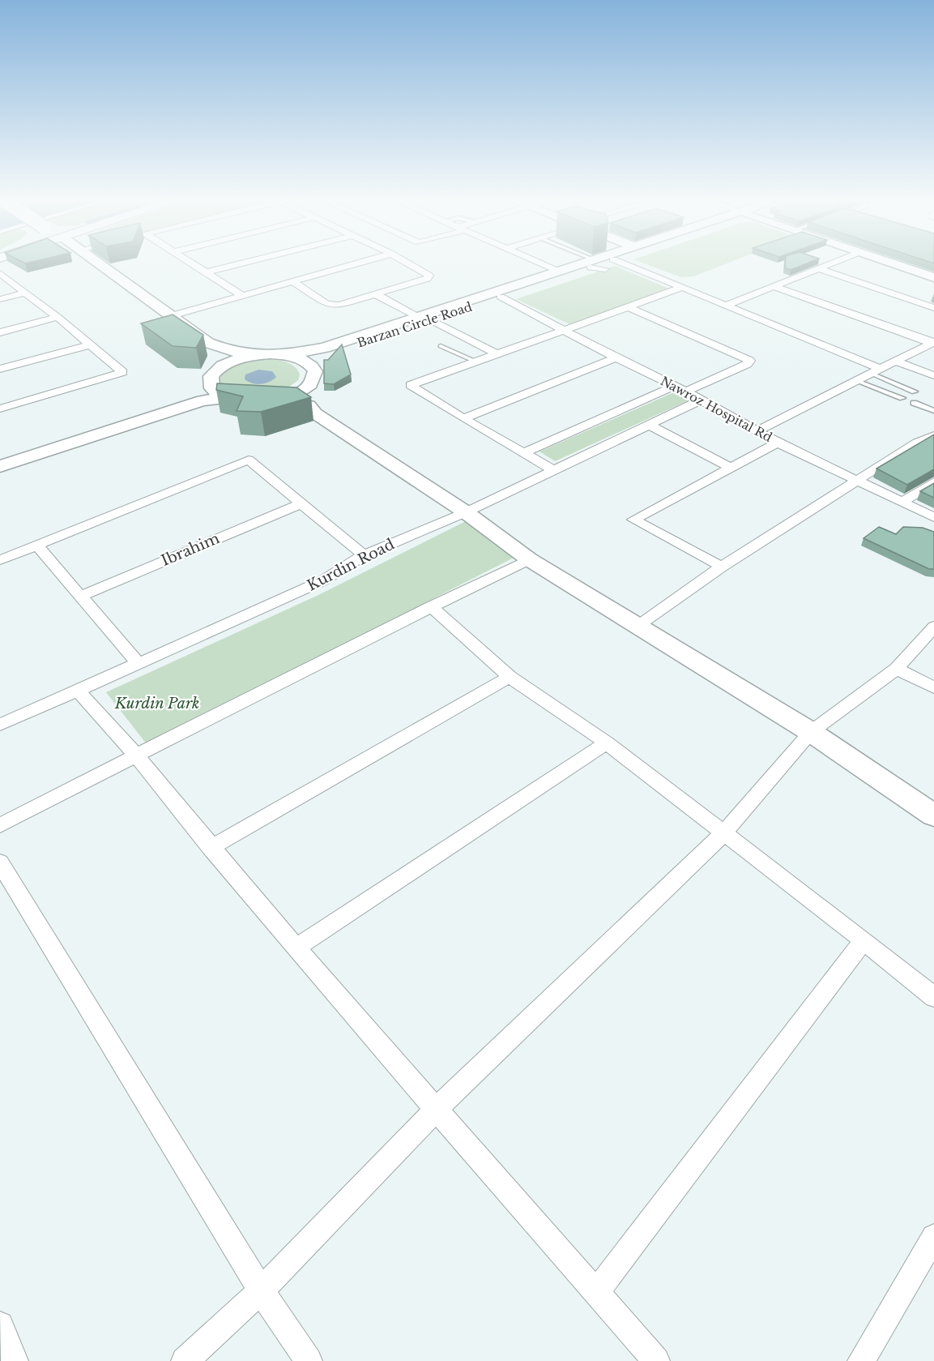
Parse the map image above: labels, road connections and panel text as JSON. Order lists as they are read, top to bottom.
{
  "streets": {
    "main road": ["Barzan Circle Road"],
    "street": ["Nawroz Hospital Rd", "Ibrahim", "Kurdin Road"]
  },
  "crossings": [
    ["Barzan Circle Road", "Nawroz Hospital Rd"],
    ["Nawroz Hospital Rd", "Kurdin Road"]
  ],
  "parks": ["Kurdin Park"]
}
